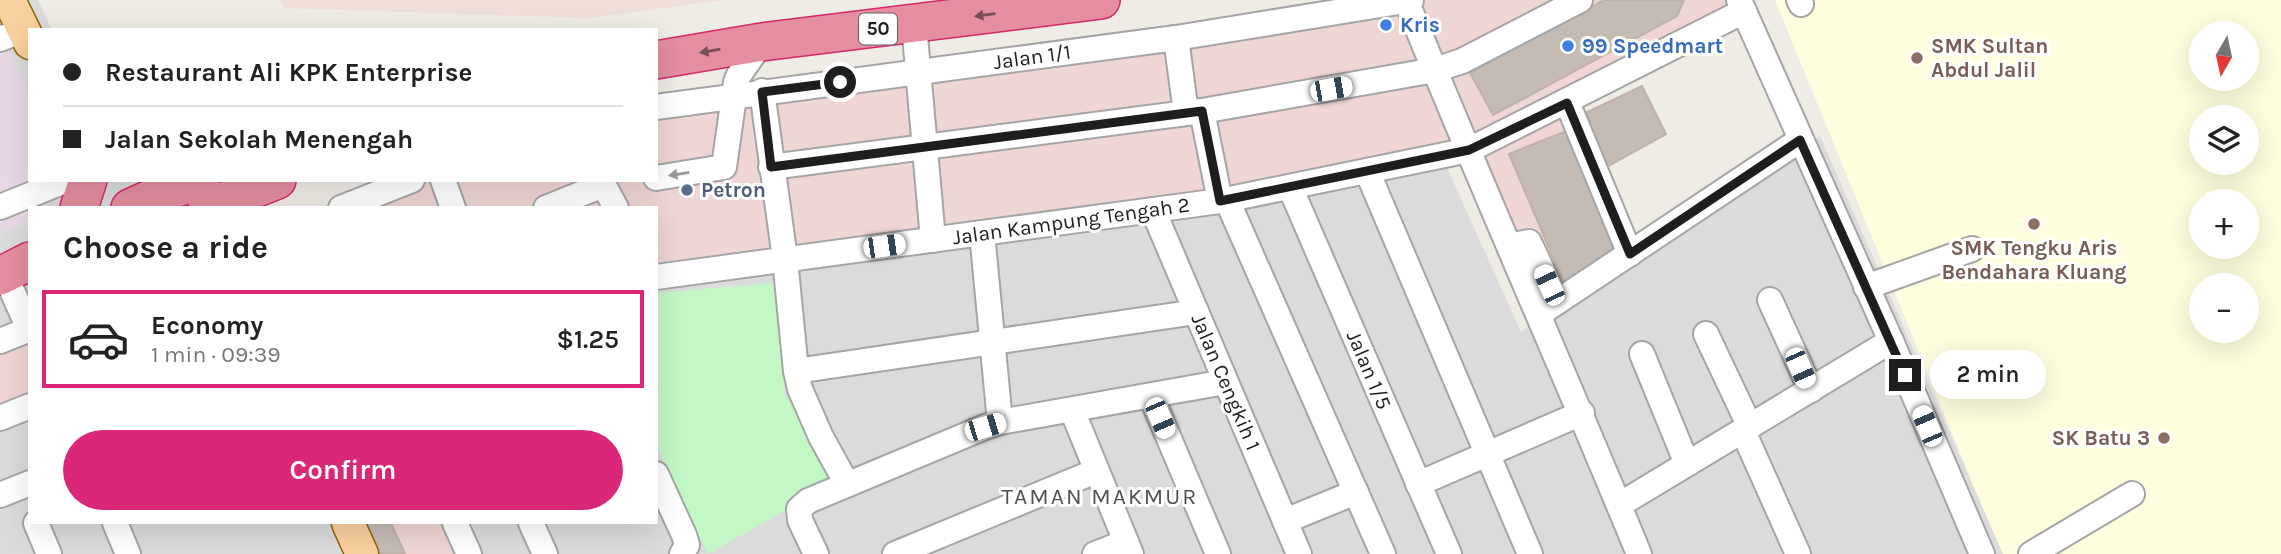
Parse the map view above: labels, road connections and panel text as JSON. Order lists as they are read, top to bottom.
{
  "streets": {
    "highway": ["50"],
    "street": [
      "Jalan 1/1",
      "Jalan Kampung Tengah 2",
      "Jalan 1/5",
      "Jalan Cengkih 1"
    ]
  },
  "crossings": [
    ["Jalan Kampung Tengah 2", "Jalan 1/5"],
    ["Jalan Kampung Tengah 2", "Jalan Cengkih 1"]
  ],
  "districts": ["TAMAN MAKMUR"],
  "places": [
    "Kris",
    "99 Speedmart",
    "SMK Sultan Abdul Jalil",
    "Petron",
    "SMK Tengku Aris Bendahara Kluang",
    "SK Batu 3"
  ],
  "north": "bottom",
  "page": {
    "map_buttons": ["+", "−"],
    "banner": ["Restaurant Ali KPK Enterprise", "Jalan Sekolah Menengah"],
    "heading": "Choose a ride",
    "list": [
      {
        "name": "Economy",
        "note": "1 min · 09:39",
        "value": "$1.25"
      }
    ],
    "bubble": "2 min",
    "buttons": "Confirm"
  }
}
